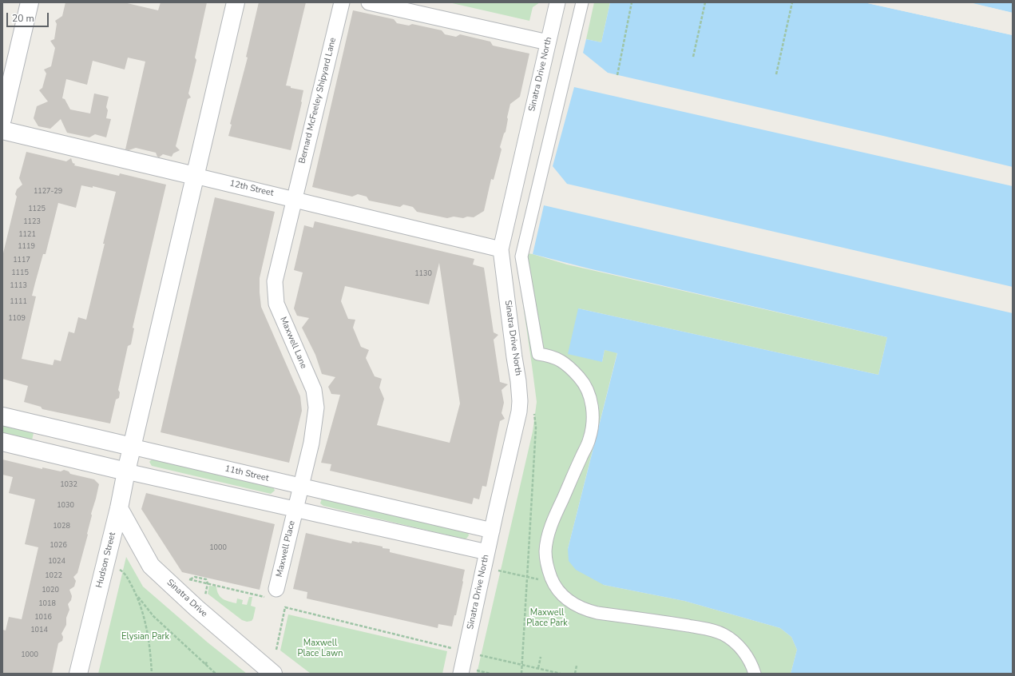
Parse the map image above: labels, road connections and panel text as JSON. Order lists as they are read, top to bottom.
{
  "streets": {
    "street": [
      "Sinatra Drive North",
      "Bernard McFeeley Shipyard Lane",
      "12th Street",
      "Maxwell Lane",
      "11th Street",
      "Maxwell Place",
      "Hudson Street",
      "Sinatra Drive"
    ]
  },
  "crossings": [
    ["Sinatra Drive North", "12th Street"],
    ["Sinatra Drive North", "11th Street"],
    ["Bernard McFeeley Shipyard Lane", "12th Street"],
    ["Bernard McFeeley Shipyard Lane", "Maxwell Lane"],
    ["12th Street", "Maxwell Lane"],
    ["12th Street", "Hudson Street"],
    ["Maxwell Lane", "11th Street"],
    ["Maxwell Lane", "Maxwell Place"],
    ["11th Street", "Hudson Street"],
    ["Hudson Street", "Sinatra Drive"]
  ],
  "parks": ["Maxwell Place Park", "Elysian Park", "Maxwell Place Lawn"],
  "house_numbers": [
    "1127-29",
    "1125",
    "1123",
    "1121",
    "1119",
    "1117",
    "1115",
    "1130",
    "1113",
    "1111",
    "1109",
    "1032",
    "1030",
    "1028",
    "1026",
    "1000",
    "1024",
    "1022",
    "1020",
    "1018",
    "1016",
    "1014",
    "1000"
  ],
  "scale_bar": "20 m"
}
